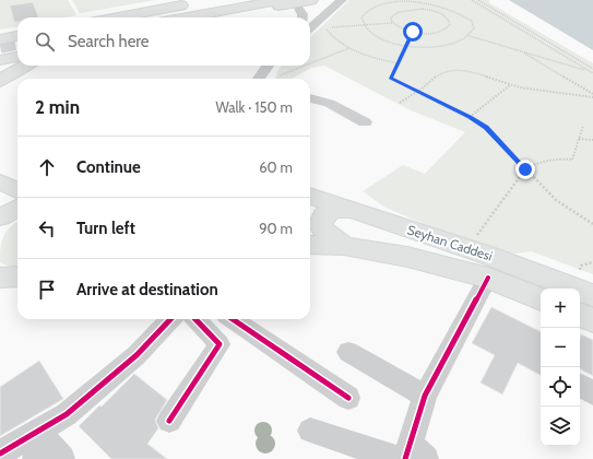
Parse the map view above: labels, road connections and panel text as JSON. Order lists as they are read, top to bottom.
{
  "streets": {
    "main road": ["Seyhan Caddesi"]
  },
  "page": {
    "search": "Search here",
    "heading": ["2 min", "Walk · 150 m"],
    "list": [
      ["Continue", "60 m"],
      ["Turn left", "90 m"],
      "Arrive at destination"
    ],
    "map_buttons": ["+", "−"]
  }
}
